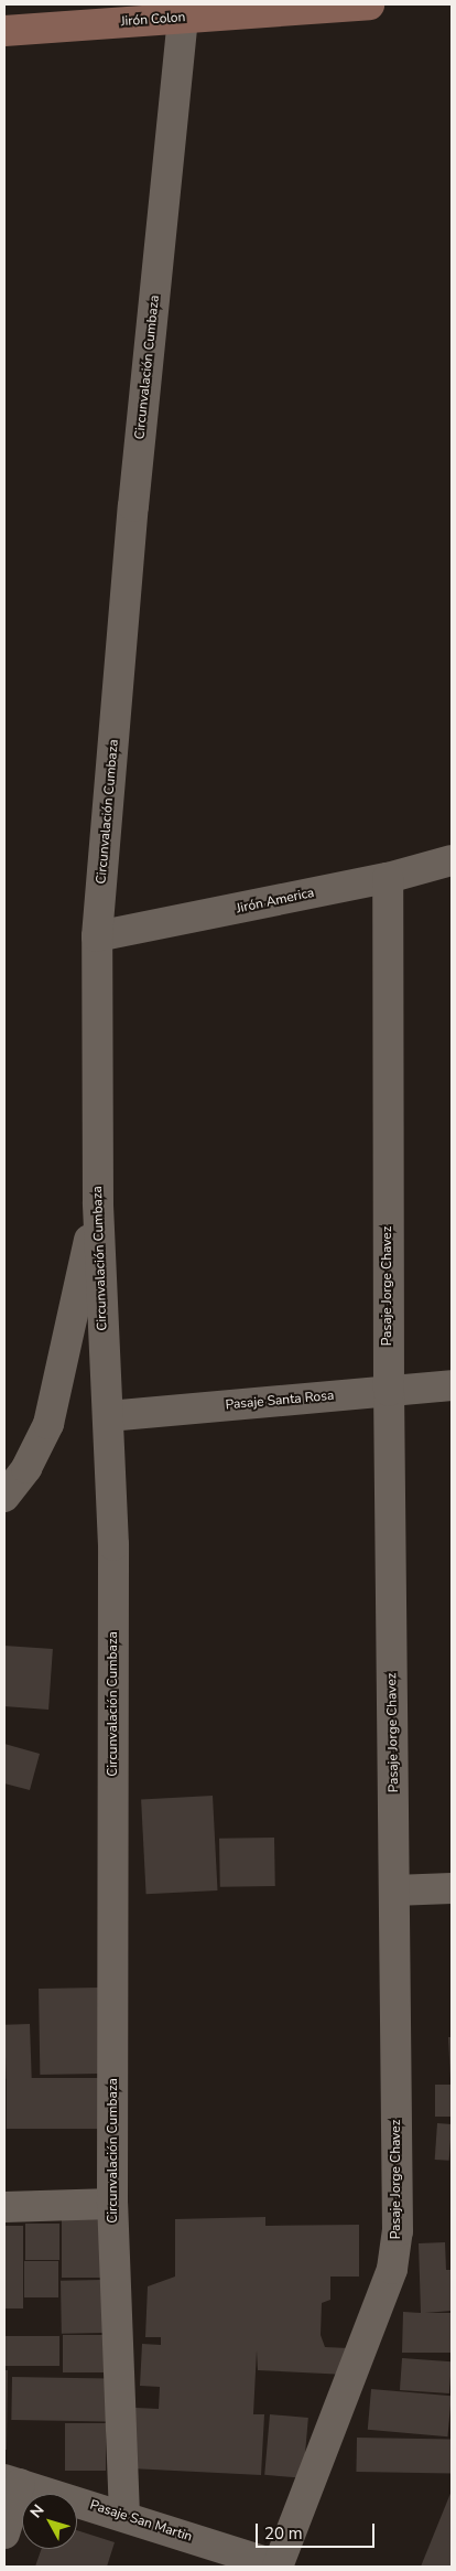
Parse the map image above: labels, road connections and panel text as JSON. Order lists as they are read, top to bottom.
{
  "streets": {
    "street": [
      "Jirón Colon",
      "Circunvalación Cumbaza",
      "Jirón America",
      "Pasaje Jorge Chavez",
      "Pasaje Santa Rosa",
      "Pasaje San Martin"
    ]
  },
  "crossings": [
    ["Jirón Colon", "Circunvalación Cumbaza"],
    ["Circunvalación Cumbaza", "Jirón America"],
    ["Circunvalación Cumbaza", "Pasaje Santa Rosa"],
    ["Circunvalación Cumbaza", "Pasaje San Martin"],
    ["Jirón America", "Pasaje Jorge Chavez"],
    ["Pasaje Jorge Chavez", "Pasaje Santa Rosa"],
    ["Pasaje Jorge Chavez", "Pasaje San Martin"]
  ],
  "scale_bar": "20 m",
  "north": "top left"
}
